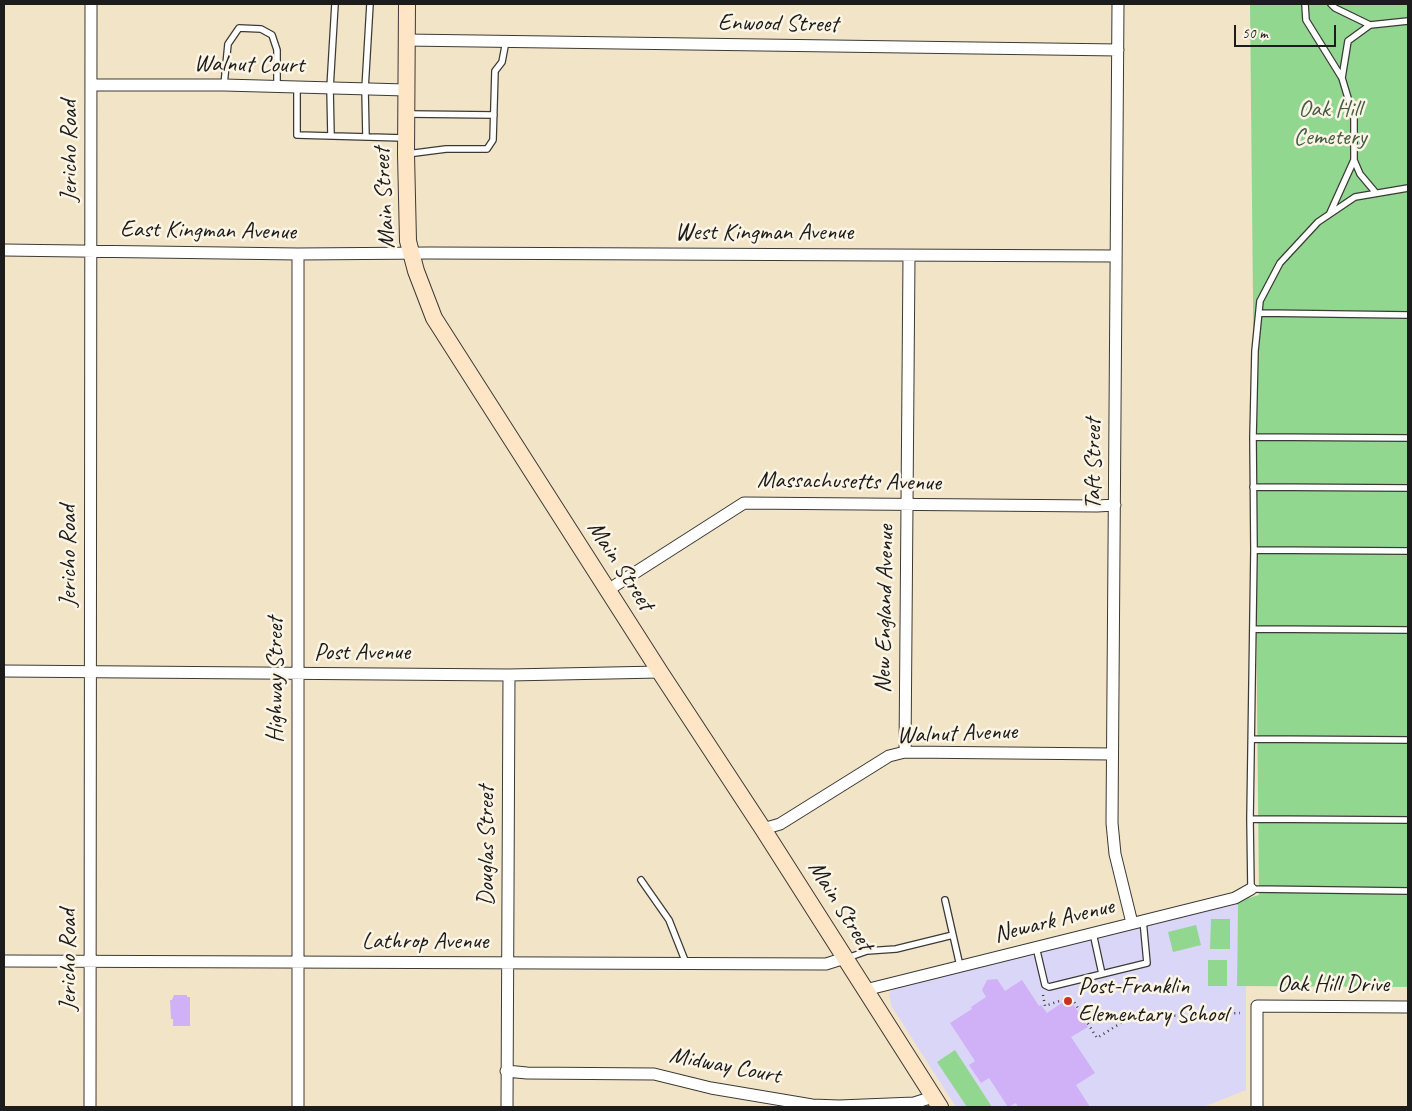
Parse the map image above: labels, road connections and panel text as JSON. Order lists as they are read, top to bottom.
{
  "streets": {
    "street": [
      "Enwood Street",
      "Walnut Court",
      "Jericho Road",
      "Main Street",
      "East Kingman Avenue",
      "West Kingman Avenue",
      "Taft Street",
      "Massachusetts Avenue",
      "New England Avenue",
      "Post Avenue",
      "Highway Street",
      "Walnut Avenue",
      "Douglas Street",
      "Newark Avenue",
      "Lathrop Avenue",
      "Oak Hill Drive",
      "Midway Court"
    ]
  },
  "crossings": [
    ["Enwood Street", "Main Street"],
    ["Enwood Street", "Taft Street"],
    ["Walnut Court", "Jericho Road"],
    ["Walnut Court", "Main Street"],
    ["Jericho Road", "East Kingman Avenue"],
    ["Jericho Road", "Post Avenue"],
    ["Jericho Road", "Lathrop Avenue"],
    ["Main Street", "East Kingman Avenue"],
    ["Main Street", "West Kingman Avenue"],
    ["Main Street", "Massachusetts Avenue"],
    ["Main Street", "Post Avenue"],
    ["Main Street", "Walnut Avenue"],
    ["Main Street", "Newark Avenue"],
    ["Main Street", "Lathrop Avenue"],
    ["Main Street", "Midway Court"],
    ["East Kingman Avenue", "West Kingman Avenue"],
    ["East Kingman Avenue", "Highway Street"],
    ["West Kingman Avenue", "Taft Street"],
    ["West Kingman Avenue", "New England Avenue"],
    ["Taft Street", "Massachusetts Avenue"],
    ["Taft Street", "Walnut Avenue"],
    ["Taft Street", "Newark Avenue"],
    ["Massachusetts Avenue", "New England Avenue"],
    ["New England Avenue", "Walnut Avenue"],
    ["Post Avenue", "Highway Street"],
    ["Post Avenue", "Douglas Street"],
    ["Highway Street", "Lathrop Avenue"],
    ["Douglas Street", "Lathrop Avenue"],
    ["Douglas Street", "Midway Court"]
  ],
  "parks": ["Oak Hill Cemetery"],
  "places": ["Post-Franklin Elementary School"],
  "scale_bar": "50 m"
}
